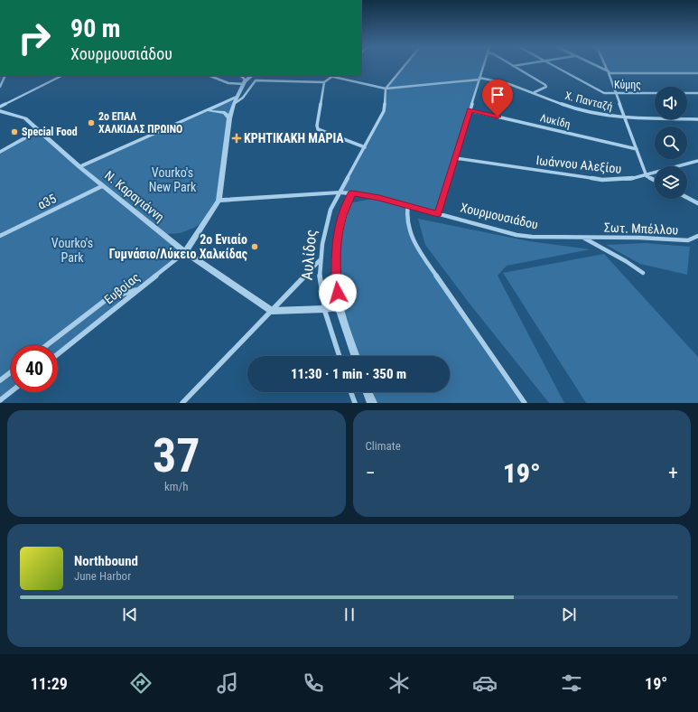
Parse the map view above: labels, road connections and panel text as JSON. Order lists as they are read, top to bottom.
{
  "streets": {
    "street": [
      "Κύμης",
      "Χ. Πανταζή",
      "Λυκίδη",
      "Ιωάννου Αλεξίου",
      "Ν. Καραγιάννη",
      "α35",
      "Χουρμουσιάδου",
      "Σωτ. Μπέλλου",
      "Αυλίδος",
      "Ευβοίας"
    ]
  },
  "crossings": [
    ["Χ. Πανταζή", "Αυλίδος"],
    ["Ν. Καραγιάννη", "α35"],
    ["Ν. Καραγιάννη", "Ευβοίας"],
    ["Χουρμουσιάδου", "Σωτ. Μπέλλου"],
    ["Χουρμουσιάδου", "Αυλίδος"],
    ["Χουρμουσιάδου", "Ευβοίας"]
  ],
  "parks": ["Vourko's New Park", "Vourko's Park"],
  "places": {
    "other": ["2ο ΕΠΑΛ ΧΑΛΚΙΔΑΣ ΠΡΩΙΝΟ", "Special Food", "2ο Ενιαίο Γυμνάσιο/Λύκειο Χαλκίδας"],
    "health": ["ΚΡΗΤΙΚΑΚΗ ΜΑΡΙΑ"]
  },
  "page": {
    "turn": ["90 m", "Χουρμουσιάδου"],
    "limit": "40",
    "trip": "11:30 · 1 min · 350 m",
    "tile": [
      ["37", "km/h"],
      "Climate"
    ],
    "heat": ["−", "19°", "+"],
    "song": ["Northbound", "June Harbor"],
    "tabs": ["11:29", "19°"]
  }
}
